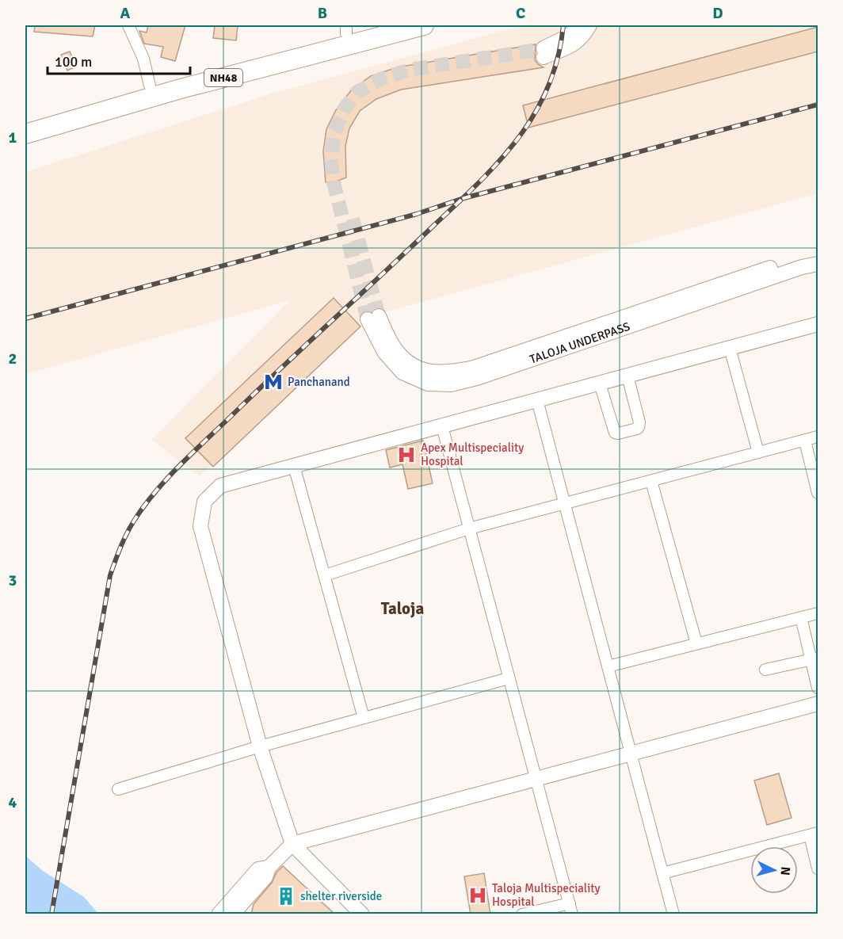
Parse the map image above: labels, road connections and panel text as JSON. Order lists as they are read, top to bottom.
{
  "streets": {
    "highway": ["NH48"],
    "street": ["TALOJA UNDERPASS"]
  },
  "districts": ["Taloja"],
  "places": {
    "metro station": ["Panchanand"],
    "hospital": ["Apex Multispeciality Hospital", "Taloja Multispeciality Hospital"],
    "building": ["shelter riverside"]
  },
  "scale_bar": "100 m",
  "north": "right",
  "grid": {
    "columns": [
      "A",
      "B",
      "C",
      "D"
    ],
    "rows": [
      "1",
      "2",
      "3",
      "4"
    ]
  }
}
